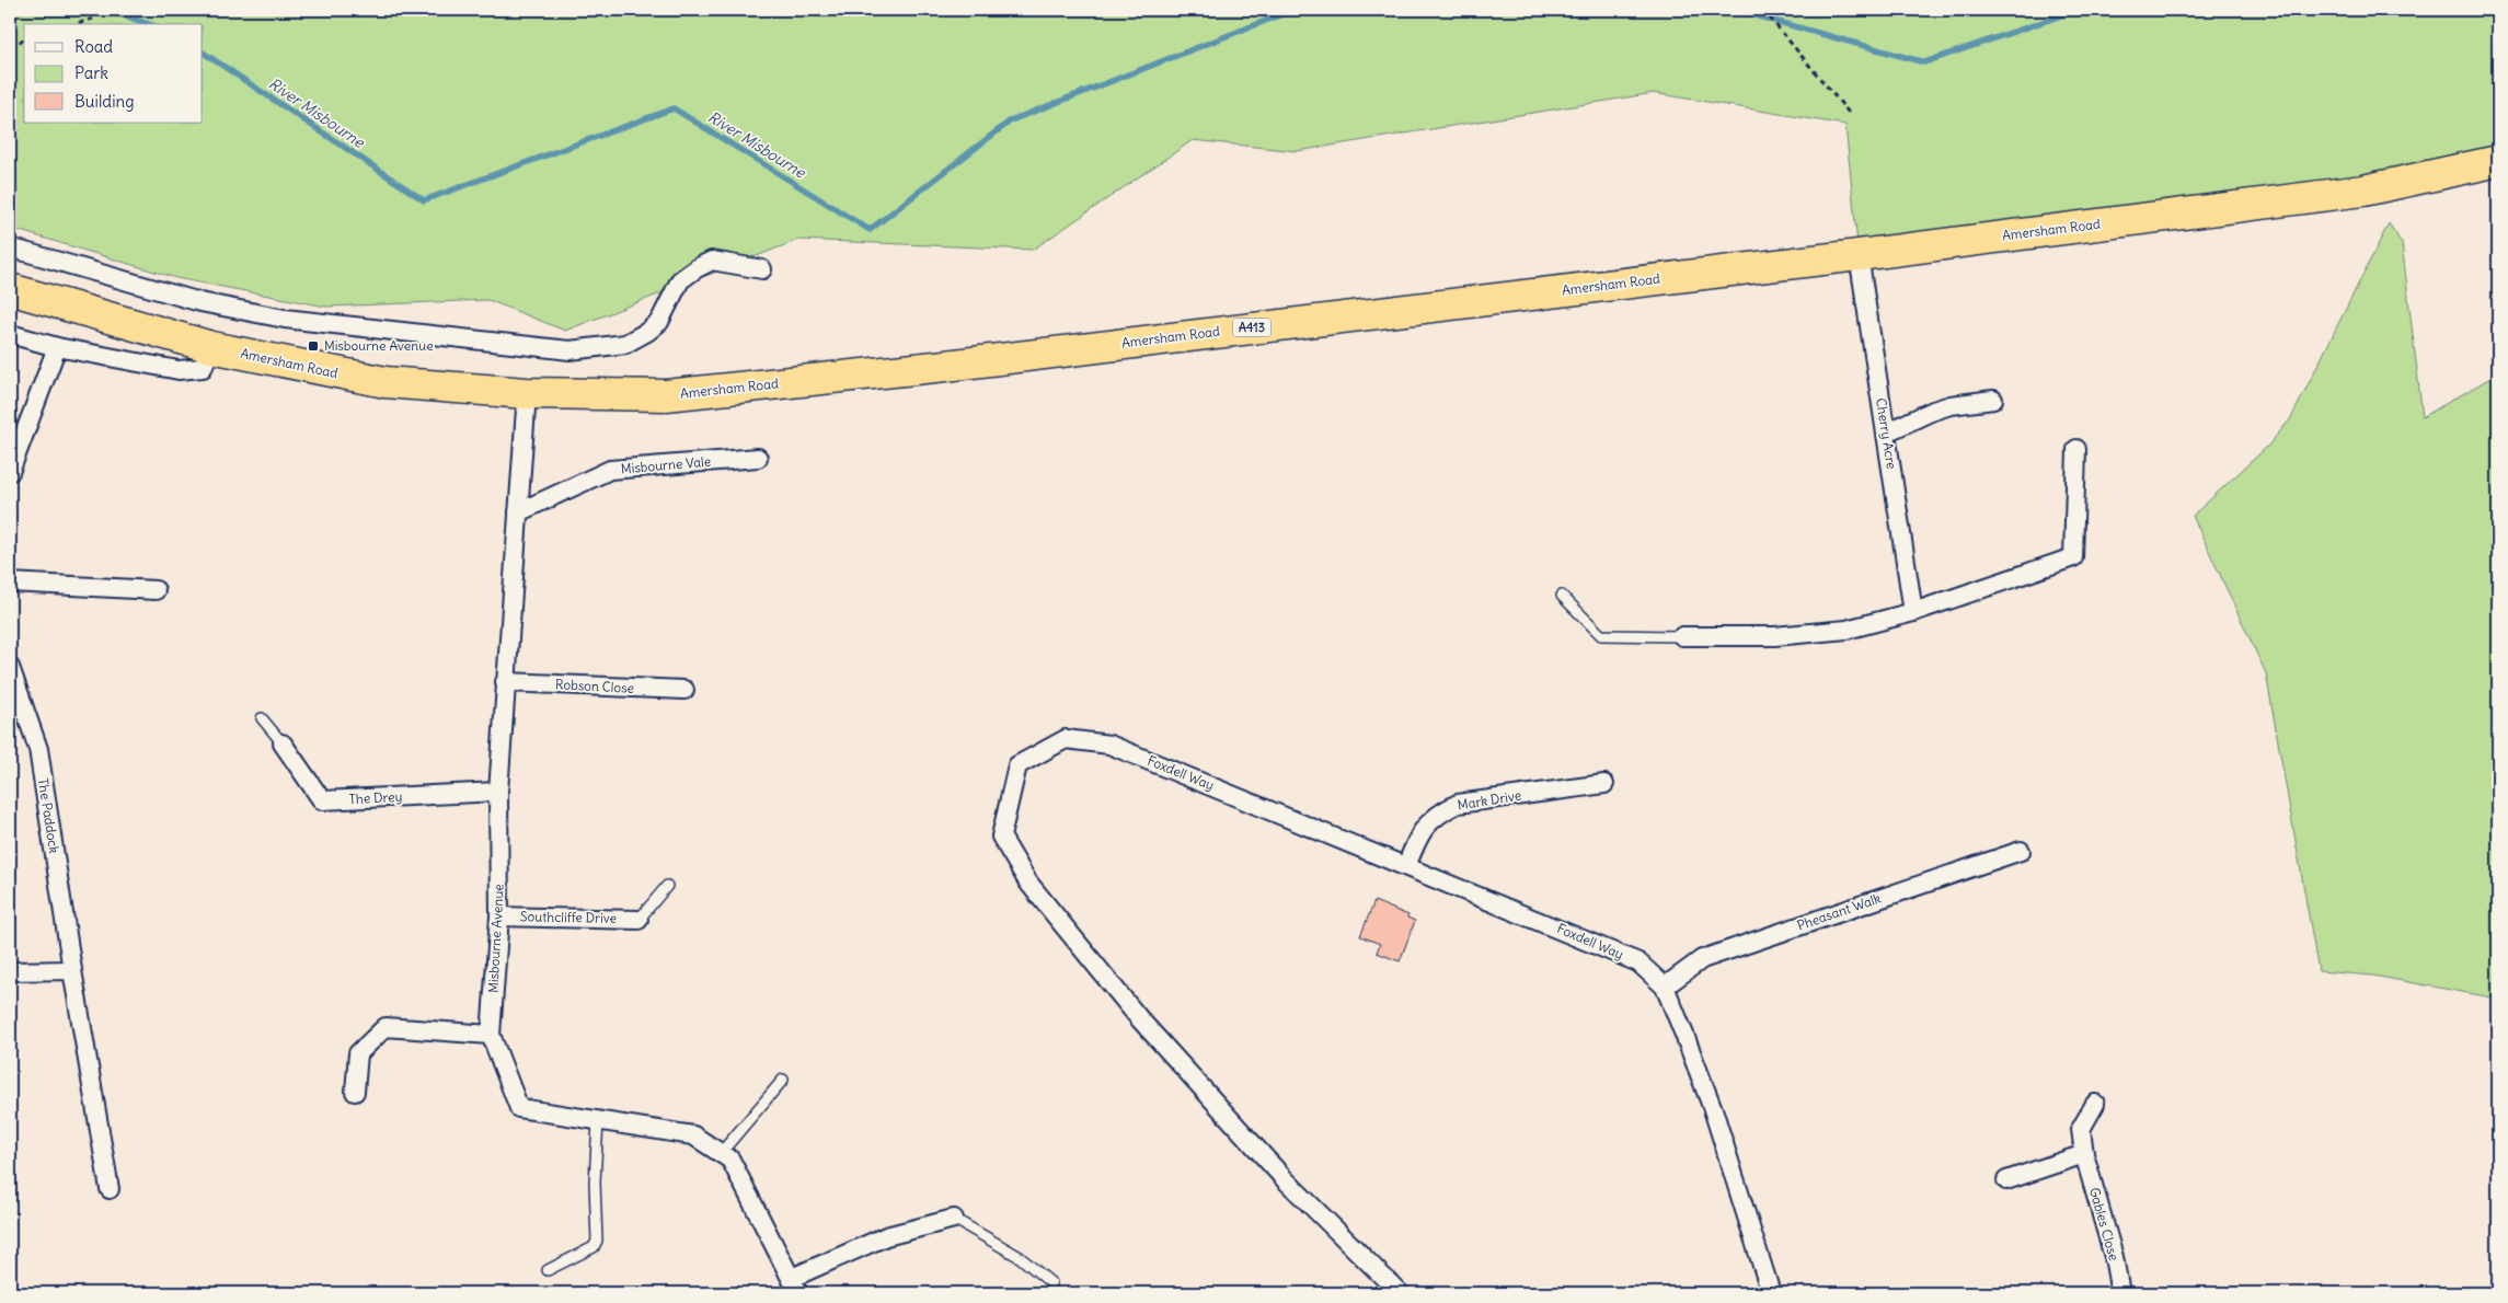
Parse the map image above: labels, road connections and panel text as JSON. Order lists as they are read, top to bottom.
{
  "streets": {
    "highway": ["Amersham Road", "A413"],
    "street": [
      "Cherry Acre",
      "Misbourne Vale",
      "Robson Close",
      "Foxdell Way",
      "The Drey",
      "Mark Drive",
      "The Paddock",
      "Pheasant Walk",
      "Southcliffe Drive",
      "Misbourne Avenue",
      "Gables Close"
    ]
  },
  "crossings": [
    ["Amersham Road", "Cherry Acre"],
    ["Amersham Road", "Misbourne Avenue"],
    ["Misbourne Vale", "Misbourne Avenue"],
    ["Robson Close", "Misbourne Avenue"],
    ["Foxdell Way", "Mark Drive"],
    ["Foxdell Way", "Pheasant Walk"],
    ["The Drey", "Misbourne Avenue"],
    ["Southcliffe Drive", "Misbourne Avenue"]
  ],
  "water": ["River Misbourne"],
  "places": {
    "transit": ["Misbourne Avenue"]
  },
  "legend": ["Road", "Park", "Building"]
}
